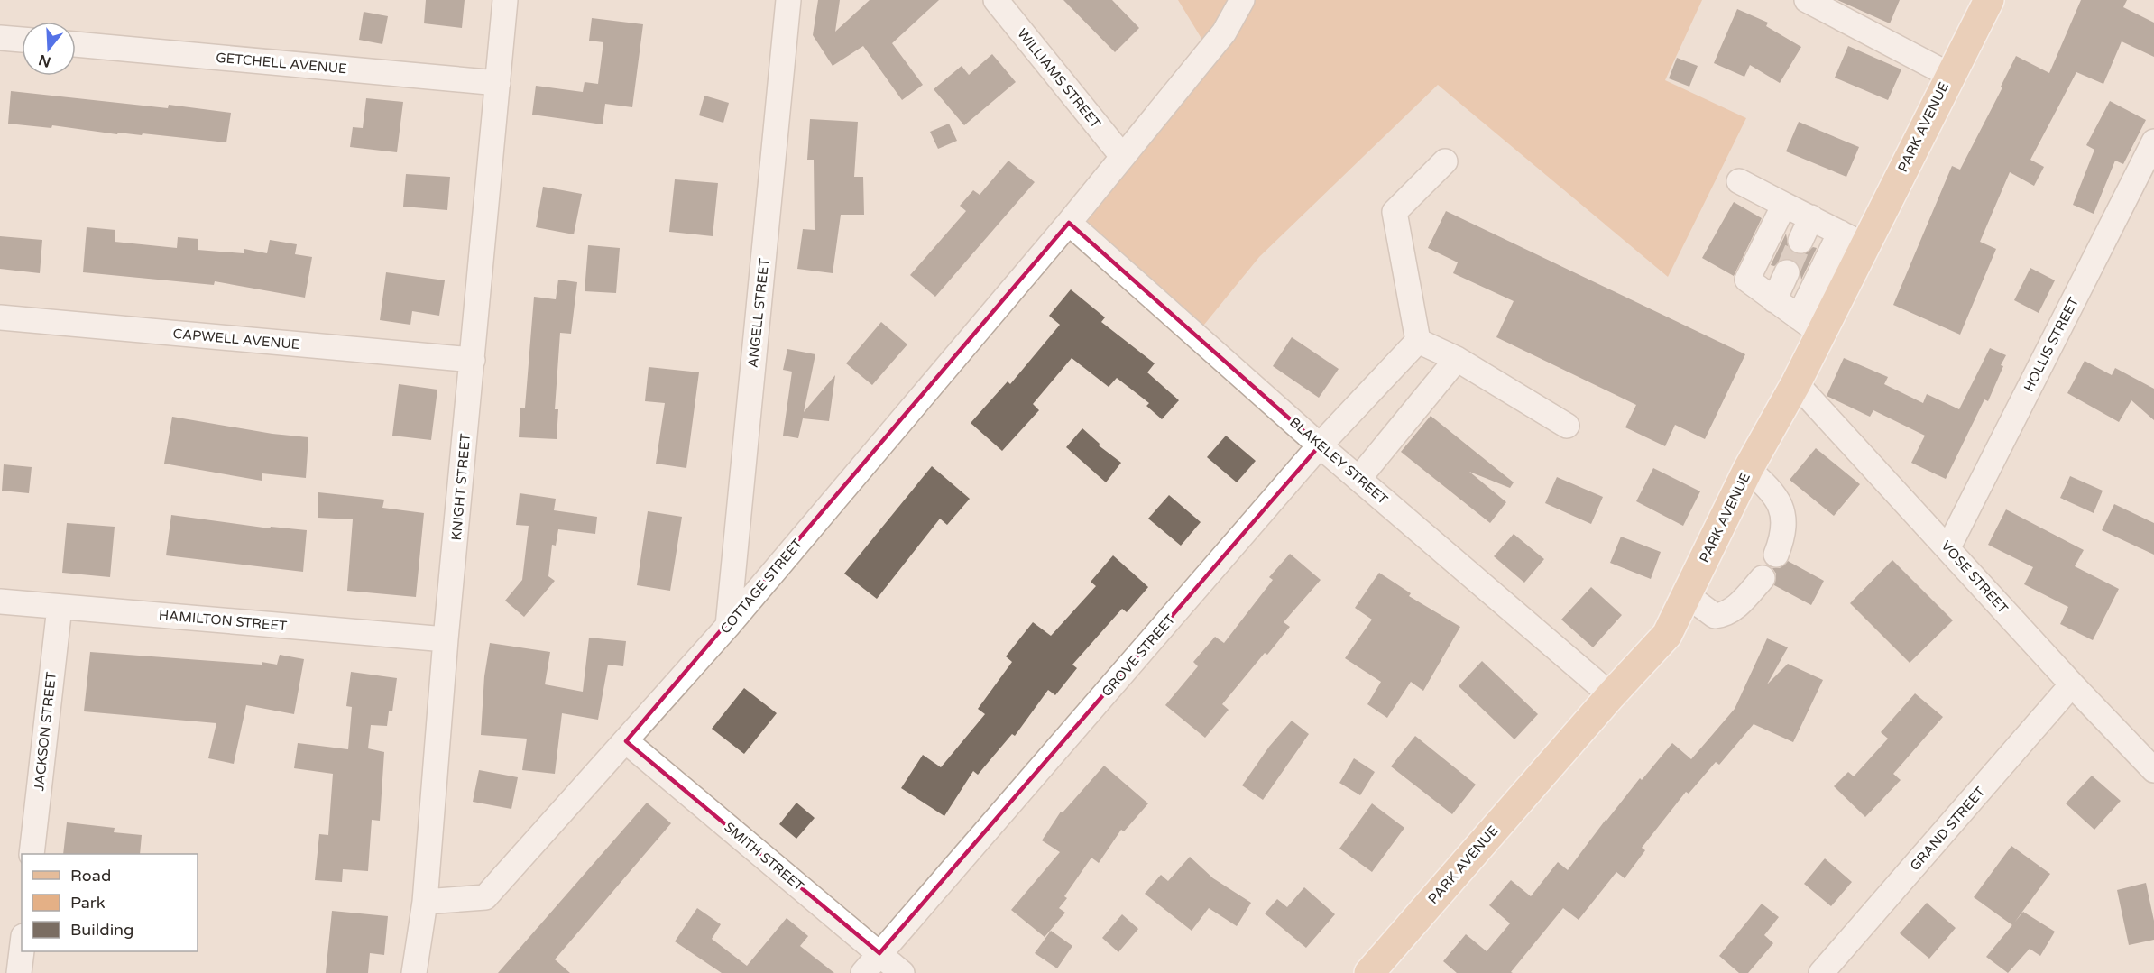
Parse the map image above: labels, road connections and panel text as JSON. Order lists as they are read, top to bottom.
{
  "streets": {
    "main road": ["PARK AVENUE"],
    "street": [
      "GETCHELL AVENUE",
      "WILLIAMS STREET",
      "ANGELL STREET",
      "CAPWELL AVENUE",
      "HOLLIS STREET",
      "BLAKELEY STREET",
      "KNIGHT STREET",
      "VOSE STREET",
      "COTTAGE STREET",
      "HAMILTON STREET",
      "GROVE STREET",
      "JACKSON STREET",
      "GRAND STREET",
      "SMITH STREET"
    ]
  },
  "crossings": [
    ["GETCHELL AVENUE", "KNIGHT STREET"],
    ["WILLIAMS STREET", "COTTAGE STREET"],
    ["PARK AVENUE", "BLAKELEY STREET"],
    ["PARK AVENUE", "VOSE STREET"],
    ["ANGELL STREET", "COTTAGE STREET"],
    ["CAPWELL AVENUE", "KNIGHT STREET"],
    ["HOLLIS STREET", "VOSE STREET"],
    ["BLAKELEY STREET", "COTTAGE STREET"],
    ["BLAKELEY STREET", "GROVE STREET"],
    ["KNIGHT STREET", "COTTAGE STREET"],
    ["KNIGHT STREET", "HAMILTON STREET"],
    ["VOSE STREET", "GRAND STREET"],
    ["COTTAGE STREET", "SMITH STREET"],
    ["HAMILTON STREET", "JACKSON STREET"],
    ["GROVE STREET", "SMITH STREET"]
  ],
  "legend": ["Road", "Park", "Building"],
  "north": "bottom"
}
